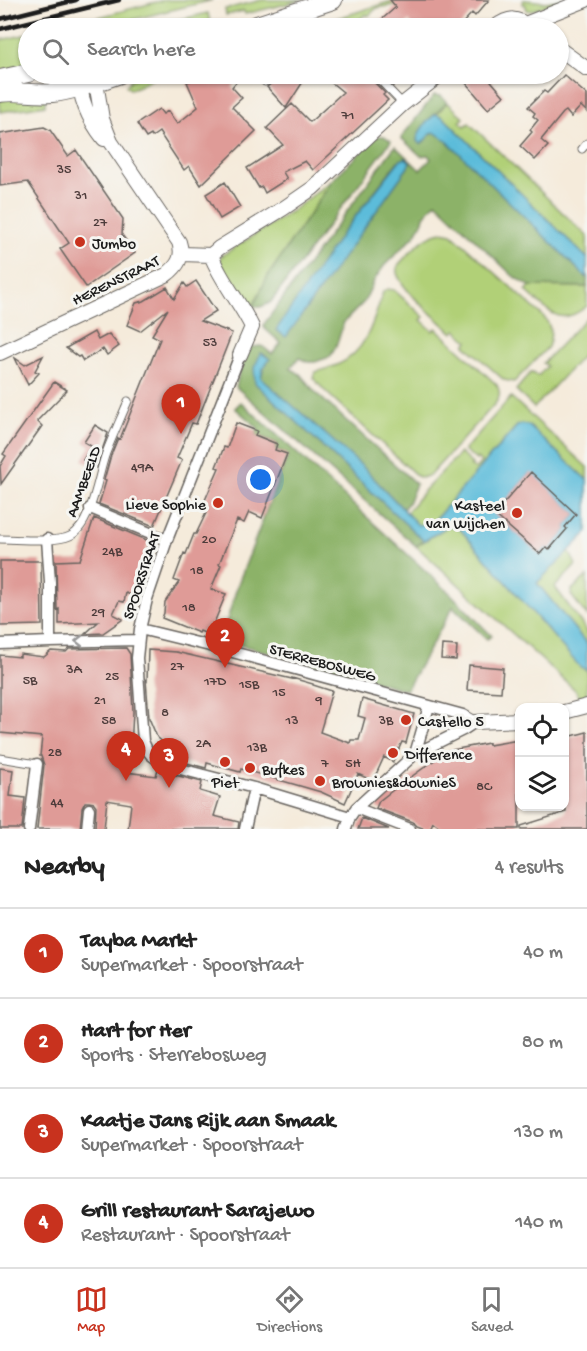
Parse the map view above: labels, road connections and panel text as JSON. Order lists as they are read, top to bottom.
{
  "streets": {
    "street": ["HERENSTRAAT", "SPOORSTRAAT", "STERREBOSWEG"],
    "lane": ["AAMBEELD"]
  },
  "crossings": [
    ["SPOORSTRAAT", "STERREBOSWEG"]
  ],
  "places": [
    "Jumbo",
    "Lieve Sophie",
    "Kasteel van Wijchen",
    "Castello 5",
    "Difference",
    "Piet",
    "Bufkes",
    "Brownies&downieS"
  ],
  "house_numbers": [
    "71",
    "35",
    "31",
    "27",
    "53",
    "49A",
    "20",
    "24B",
    "18",
    "18",
    "29",
    "27",
    "3A",
    "25",
    "5B",
    "17D",
    "15B",
    "15",
    "21",
    "9",
    "8",
    "58",
    "13",
    "3B",
    "2A",
    "13B",
    "28",
    "7",
    "5H",
    "8C",
    "44"
  ],
  "page": {
    "search": "Search here",
    "pins": [
      "1",
      "2",
      "4",
      "3"
    ],
    "heading": ["Nearby", "4 results"],
    "list": [
      {
        "mark": "1",
        "name": "Tayba Markt",
        "note": "Supermarket · Spoorstraat",
        "value": "40 m"
      },
      {
        "mark": "2",
        "name": "Hart for Her",
        "note": "Sports · Sterrebosweg",
        "value": "80 m"
      },
      {
        "mark": "3",
        "name": "Kaatje Jans Rijk aan Smaak",
        "note": "Supermarket · Spoorstraat",
        "value": "130 m"
      },
      {
        "mark": "4",
        "name": "Grill restaurant Sarajewo",
        "note": "Restaurant · Spoorstraat",
        "value": "140 m"
      }
    ],
    "nav": ["Map", "Directions", "Saved"]
  }
}
